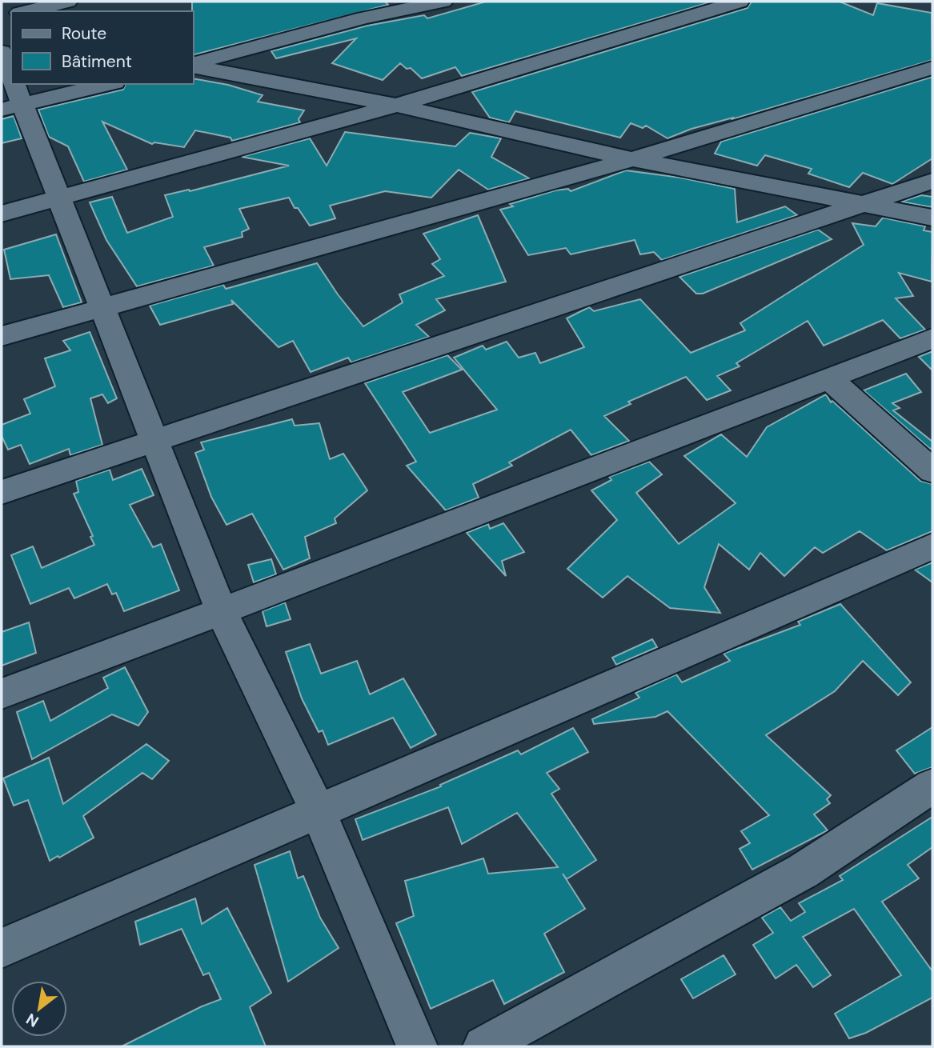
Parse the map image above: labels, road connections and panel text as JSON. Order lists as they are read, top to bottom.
{
  "legend": ["Route", "Bâtiment"],
  "north": "bottom left"
}
